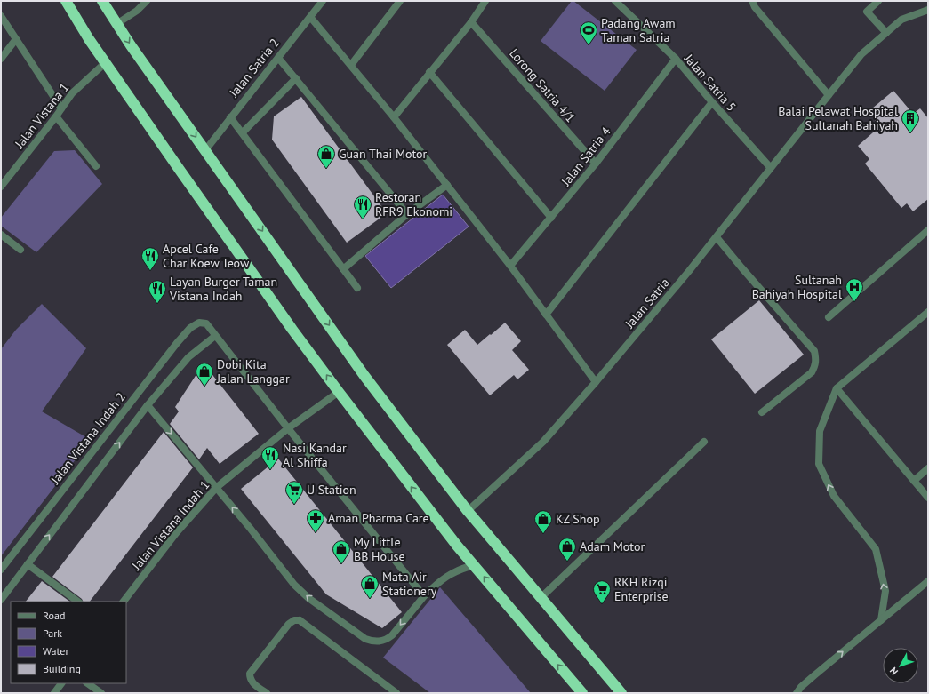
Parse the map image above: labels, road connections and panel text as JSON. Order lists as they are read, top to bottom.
{
  "streets": {
    "street": [
      "Jalan Satria 2",
      "Jalan Satria 5",
      "Lorong Satria 4/1",
      "Jalan Vistana 1",
      "Jalan Satria 4",
      "Jalan Satria",
      "Jalan Vistana Indah 2",
      "Jalan Vistana Indah 1"
    ]
  },
  "crossings": [
    ["Jalan Satria 5", "Jalan Satria 4"],
    ["Jalan Satria 5", "Jalan Satria"],
    ["Lorong Satria 4/1", "Jalan Satria 4"]
  ],
  "places": {
    "sports": ["Padang Awam Taman Satria"],
    "building": ["Balai Pelawat Hospital Sultanah Bahiyah"],
    "shop": [
      "Guan Thai Motor",
      "Dobi Kita Jalan Langgar",
      "KZ Shop",
      "Adam Motor",
      "My Little BB House",
      "Mata Air Stationery"
    ],
    "restaurant": [
      "Restoran RFR9 Ekonomi",
      "Apcel Cafe Char Koew Teow",
      "Layan Burger Taman Vistana Indah",
      "Nasi Kandar Al Shiffa"
    ],
    "hospital": ["Sultanah Bahiyah Hospital"],
    "supermarket": ["U Station", "RKH Rizqi Enterprise"],
    "pharmacy": ["Aman Pharma Care"]
  },
  "legend": [
    "Road",
    "Park",
    "Water",
    "Building"
  ],
  "north": "bottom left"
}
